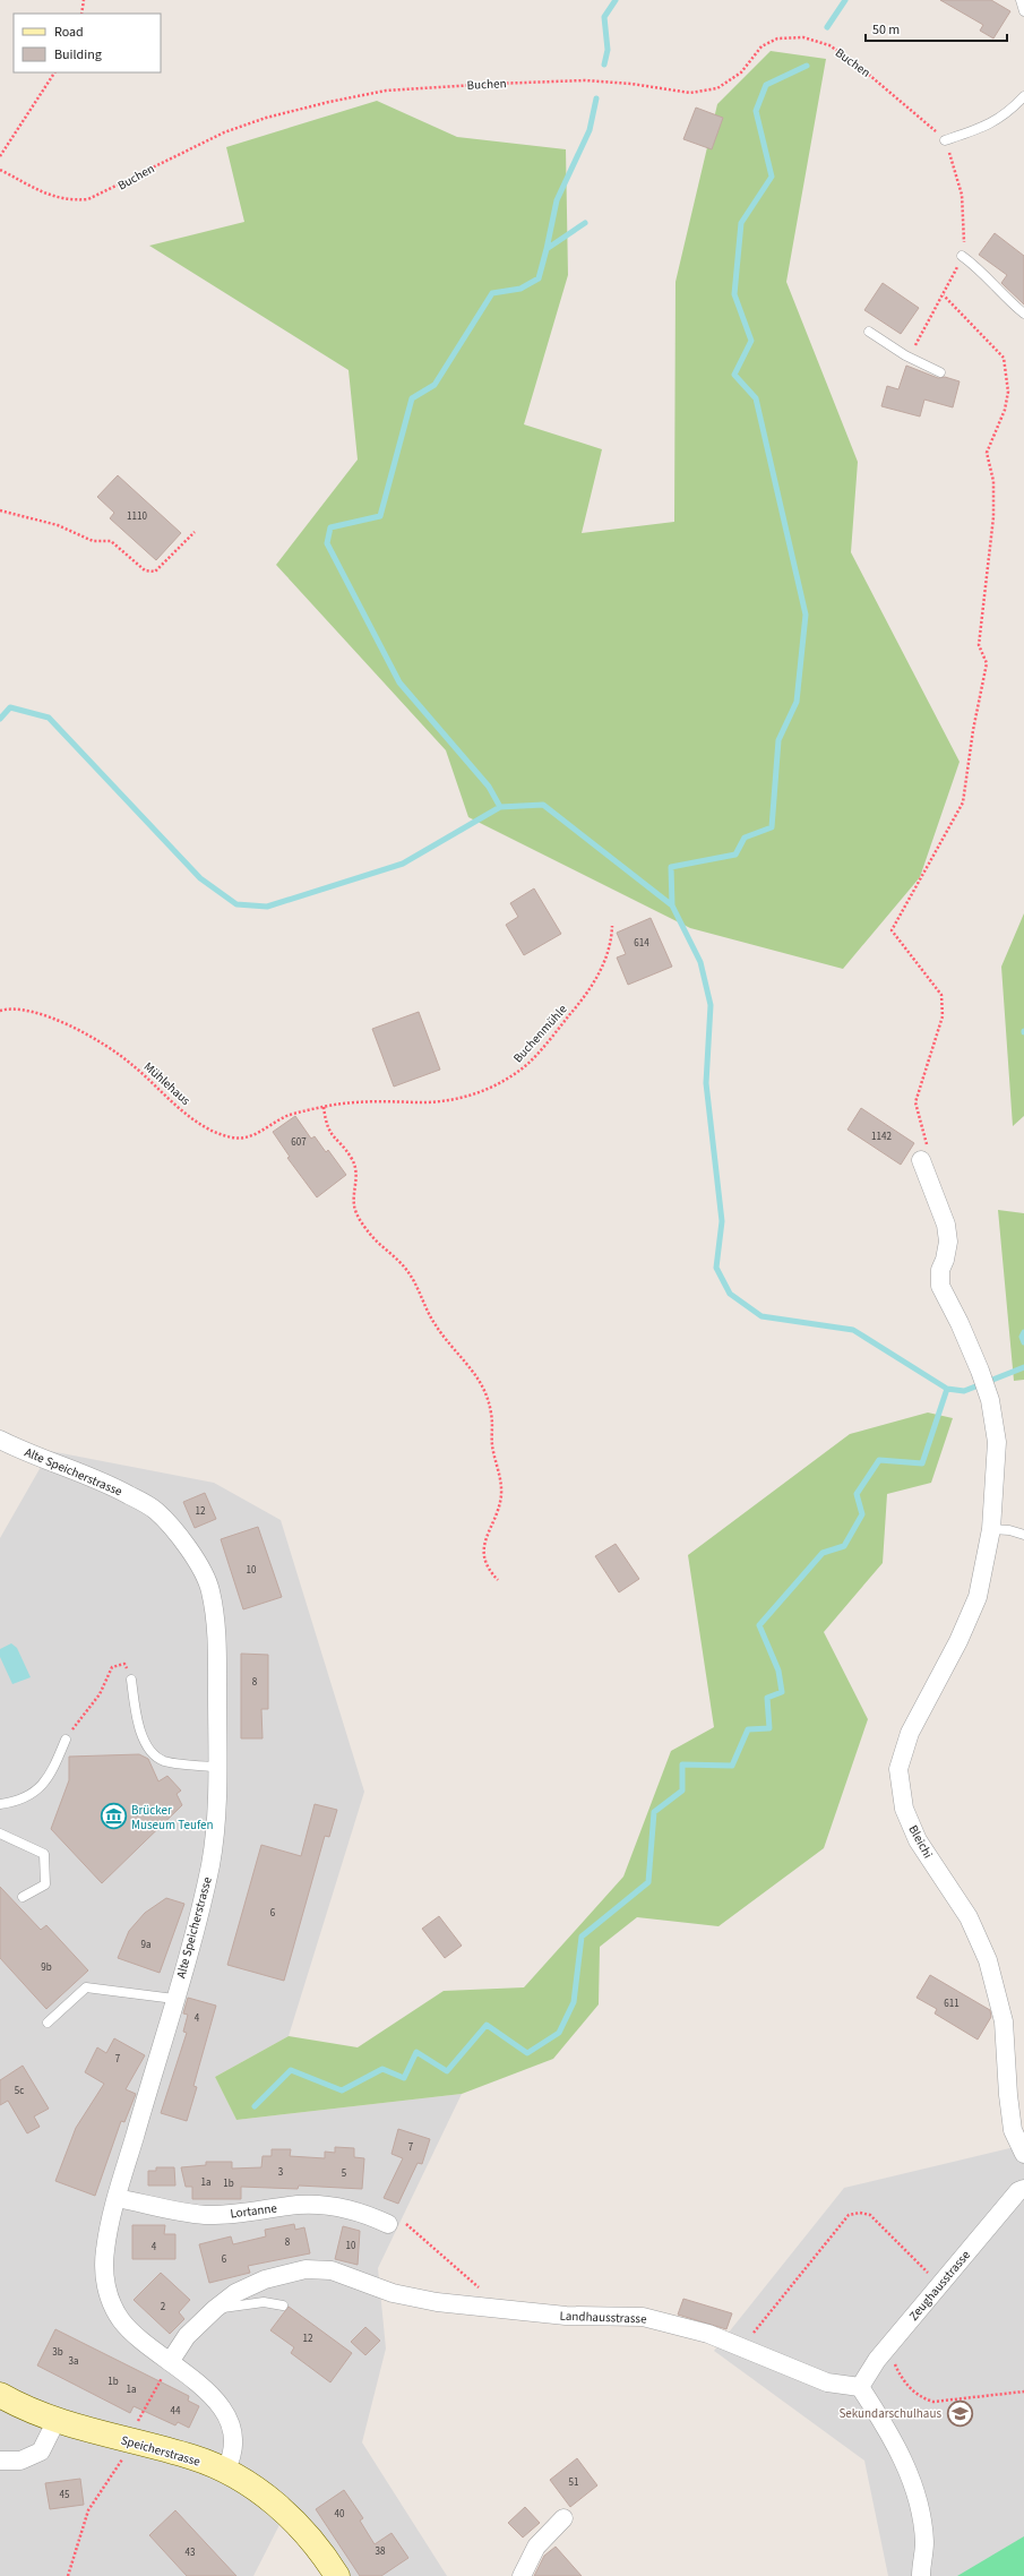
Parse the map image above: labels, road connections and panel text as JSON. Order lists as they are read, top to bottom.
{
  "streets": {
    "main road": ["Speicherstrasse"],
    "street": [
      "Alte Speicherstrasse",
      "Bleichi",
      "Lortanne",
      "Zeughausstrasse",
      "Landhausstrasse"
    ],
    "path": ["Buchen", "Buchenmühle", "Mühlehaus"]
  },
  "crossings": [
    ["Buchenmühle", "Mühlehaus"],
    ["Alte Speicherstrasse", "Lortanne"],
    ["Alte Speicherstrasse", "Landhausstrasse"],
    ["Alte Speicherstrasse", "Speicherstrasse"],
    ["Zeughausstrasse", "Landhausstrasse"]
  ],
  "places": {
    "museum": ["Brücker Museum Teufen"],
    "school or university": ["Sekundarschulhaus"]
  },
  "house_numbers": [
    "1110",
    "614",
    "1142",
    "607",
    "12",
    "10",
    "8",
    "6",
    "9a",
    "9b",
    "611",
    "4",
    "7",
    "5c",
    "7",
    "3",
    "5",
    "1a",
    "1b",
    "8",
    "10",
    "4",
    "6",
    "2",
    "12",
    "3b",
    "3a",
    "1b",
    "1a",
    "44",
    "51",
    "45",
    "40",
    "38",
    "43"
  ],
  "legend": ["Road", "Building"],
  "scale_bar": "50 m"
}
